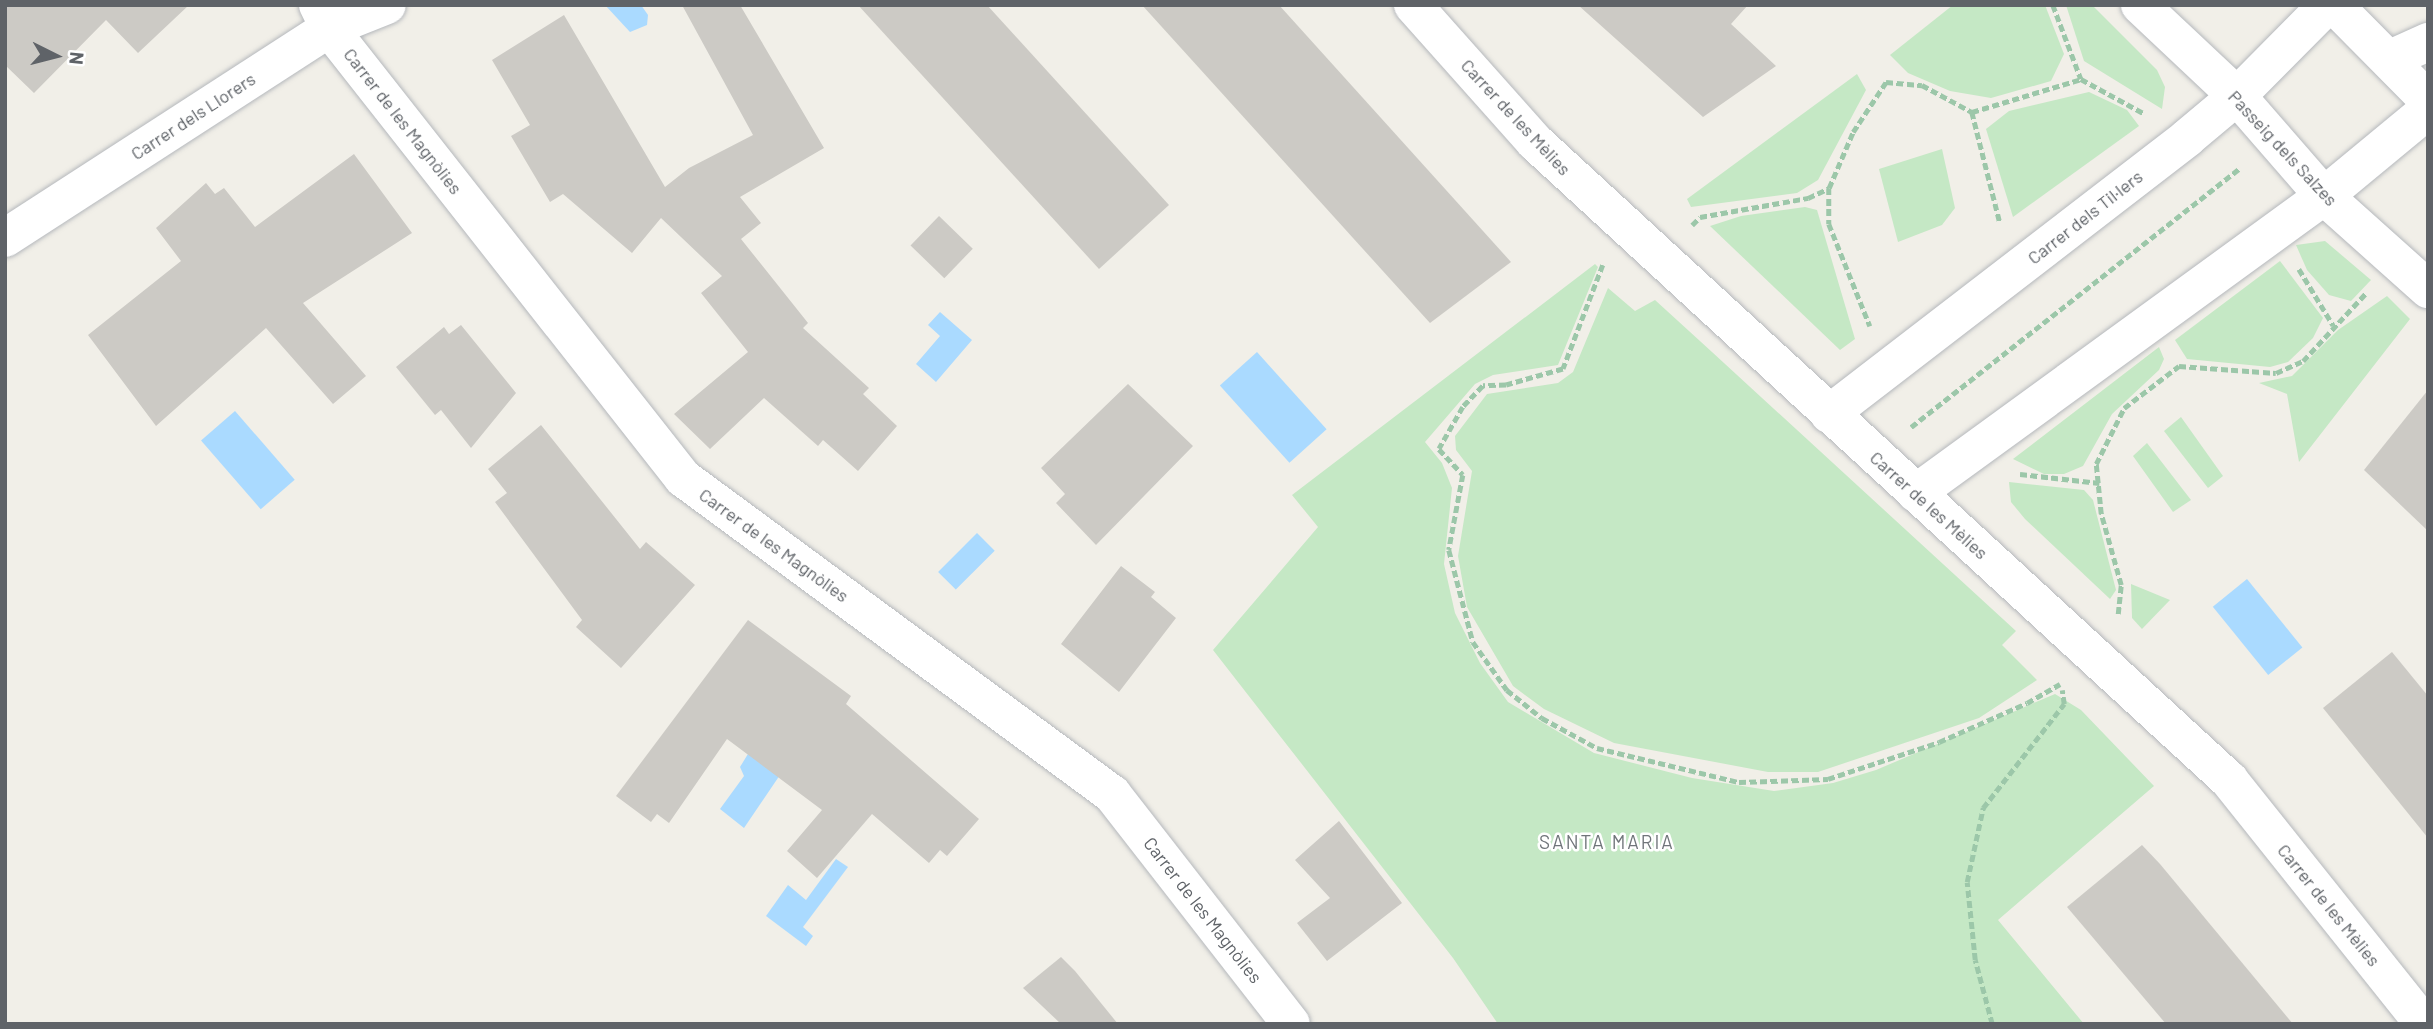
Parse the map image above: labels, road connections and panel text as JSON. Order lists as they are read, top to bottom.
{
  "streets": {
    "street": [
      "Carrer dels Llorers",
      "Carrer de les Mèlies",
      "Carrer de les Magnòlies",
      "Passeig dels Salzes",
      "Carrer dels Til·lers"
    ]
  },
  "crossings": [
    ["Carrer dels Llorers", "Carrer de les Magnòlies"],
    ["Carrer de les Mèlies", "Carrer dels Til·lers"],
    ["Passeig dels Salzes", "Carrer dels Til·lers"]
  ],
  "districts": ["SANTA MARIA"],
  "north": "right"
}
